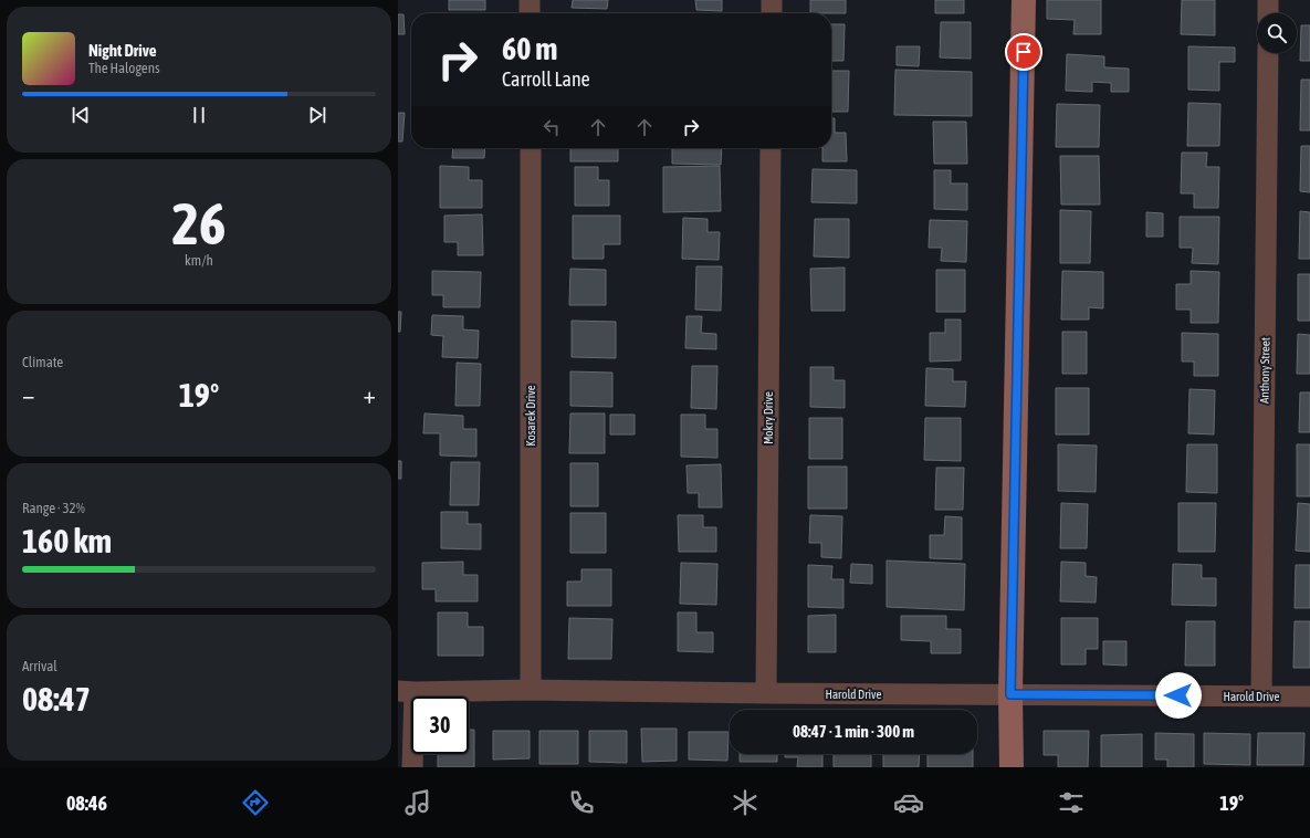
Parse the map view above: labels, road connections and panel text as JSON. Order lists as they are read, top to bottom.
{
  "streets": {
    "street": [
      "Anthony Street",
      "Kosarek Drive",
      "Mokry Drive",
      "Harold Drive"
    ]
  },
  "crossings": [
    ["Anthony Street", "Harold Drive"],
    ["Kosarek Drive", "Harold Drive"],
    ["Mokry Drive", "Harold Drive"]
  ],
  "page": {
    "turn": ["60 m", "Carroll Lane"],
    "song": ["Night Drive", "The Halogens"],
    "tile": [
      ["26", "km/h"],
      "Climate",
      ["Range · 32%", "160 km"],
      ["Arrival", "08:47"]
    ],
    "heat": ["−", "19°", "+"],
    "limit": "30",
    "trip": "08:47 · 1 min · 300 m",
    "tabs": ["08:46", "19°"]
  }
}
